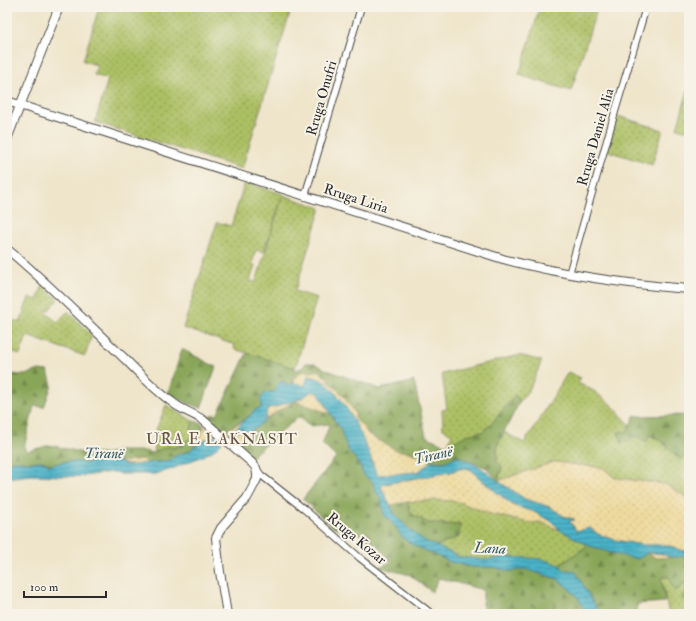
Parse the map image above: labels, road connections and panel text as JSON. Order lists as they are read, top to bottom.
{
  "streets": {
    "main road": ["Rruga Liria"],
    "street": ["Rruga Onufri", "Rruga Daniel Alia", "Rruga Kozar"]
  },
  "crossings": [
    ["Rruga Onufri", "Rruga Liria"],
    ["Rruga Daniel Alia", "Rruga Liria"]
  ],
  "districts": ["URA E LAKNASIT"],
  "water": ["Tiranë", "Lana"],
  "scale_bar": "100 m"
}
